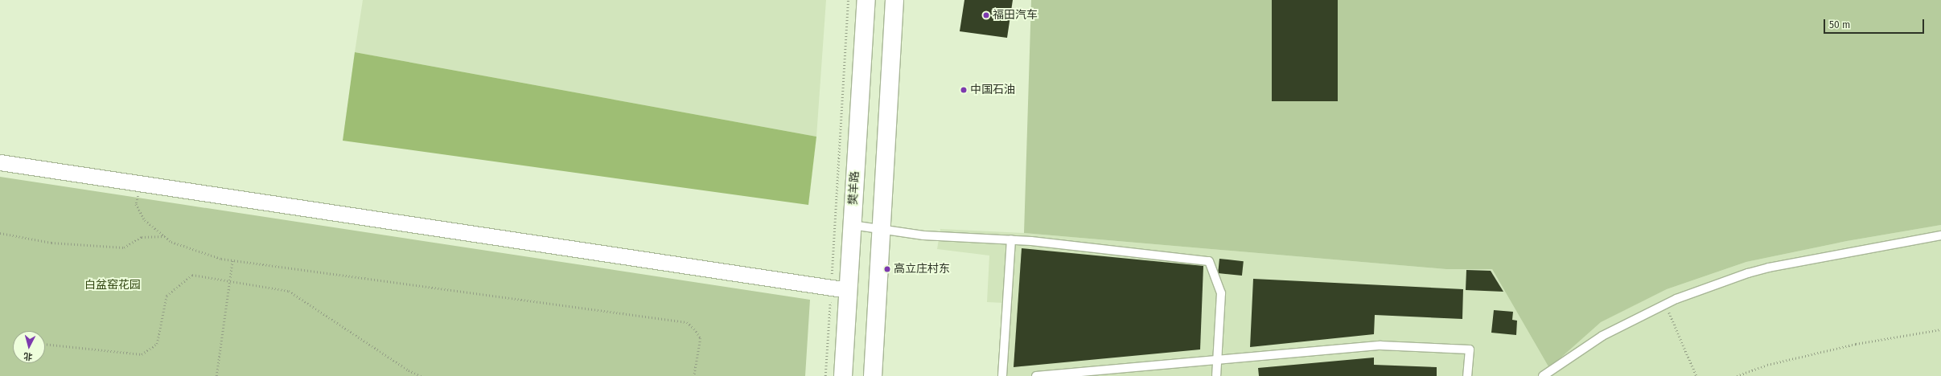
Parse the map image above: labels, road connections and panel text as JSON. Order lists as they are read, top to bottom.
{
  "streets": {
    "main road": ["樊羊路"]
  },
  "parks": ["白盆窑花园"],
  "places": ["福田汽车", "中国石油", "高立庄村东"],
  "scale_bar": "50 m",
  "north": "bottom"
}
